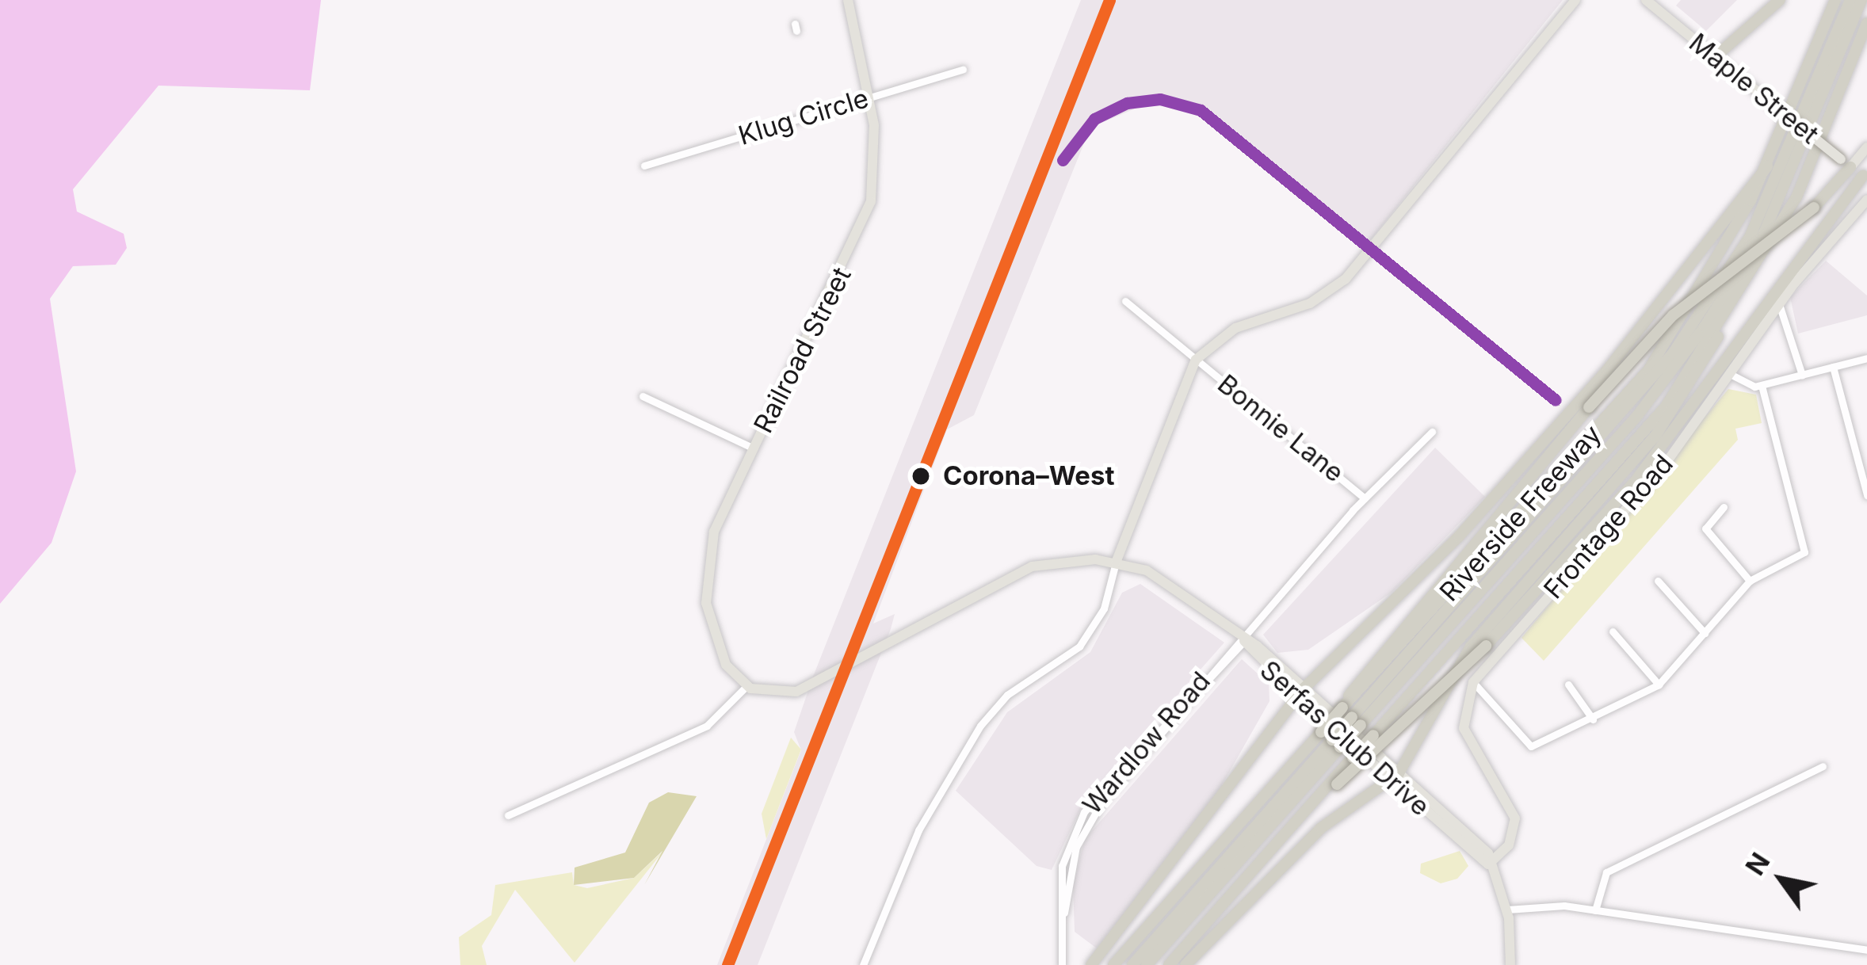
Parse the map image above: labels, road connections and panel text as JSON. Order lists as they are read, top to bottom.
{
  "streets": {
    "highway": ["Riverside Freeway"],
    "main road": [
      "Maple Street",
      "Railroad Street",
      "Frontage Road",
      "Serfas Club Drive"
    ],
    "street": ["Klug Circle", "Bonnie Lane", "Wardlow Road"]
  },
  "crossings": [
    ["Klug Circle", "Railroad Street"],
    ["Bonnie Lane", "Wardlow Road"],
    ["Frontage Road", "Serfas Club Drive"],
    ["Serfas Club Drive", "Wardlow Road"]
  ],
  "places": ["Corona–West"],
  "north": "top left"
}
